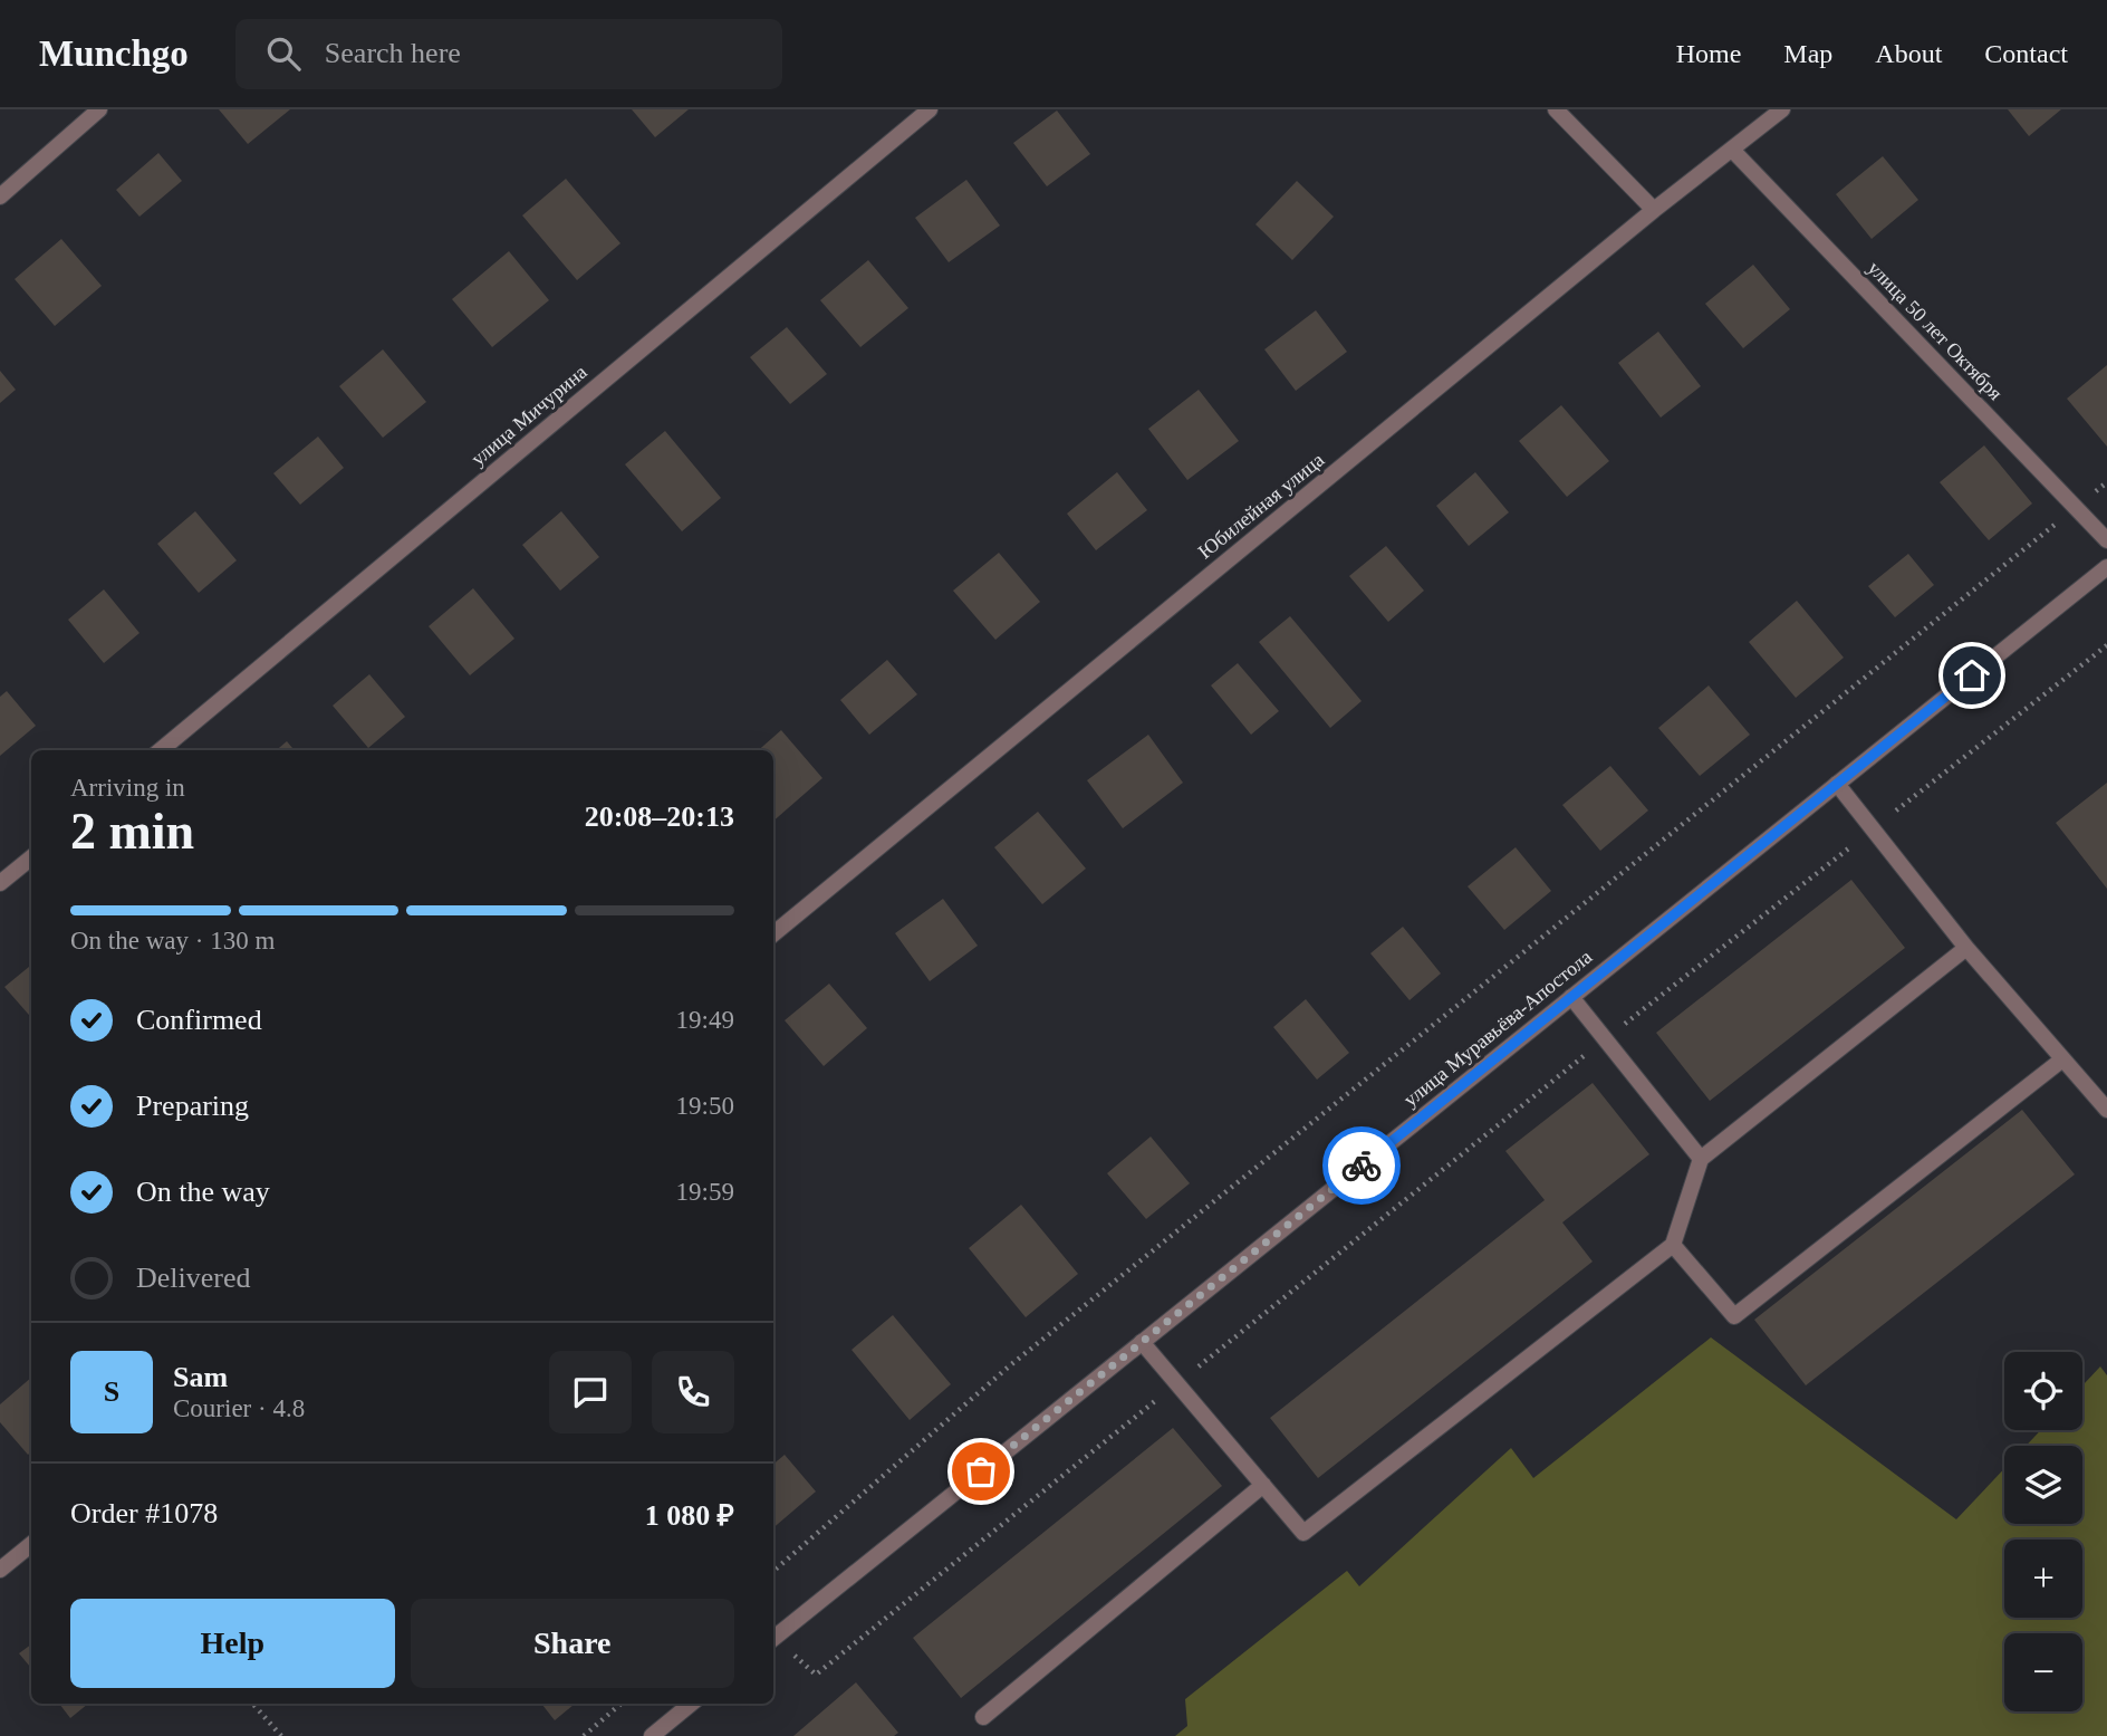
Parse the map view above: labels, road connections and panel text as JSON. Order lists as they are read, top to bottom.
{
  "streets": {
    "street": [
      "улица 50 лет Октября",
      "улица Мичурина",
      "Юбилейная улица",
      "улица Муравьёва-Апостола"
    ]
  },
  "crossings": [
    ["улица 50 лет Октября", "Юбилейная улица"]
  ],
  "page": {
    "header": "Munchgo",
    "search": "Search here",
    "nav": [
      "Home",
      "Map",
      "About",
      "Contact"
    ],
    "heading": ["2 min", "Arriving in", "20:08–20:13"],
    "panel": [
      "Sam",
      "Courier · 4.8",
      "Order #1078",
      "1 080 ₽"
    ],
    "bar": "On the way · 130 m",
    "list": [
      ["Confirmed", "19:49"],
      ["Preparing", "19:50"],
      ["On the way", "19:59"],
      "Delivered"
    ],
    "round": "S",
    "map_buttons": ["+", "−"],
    "buttons": ["Help", "Share"]
  }
}
